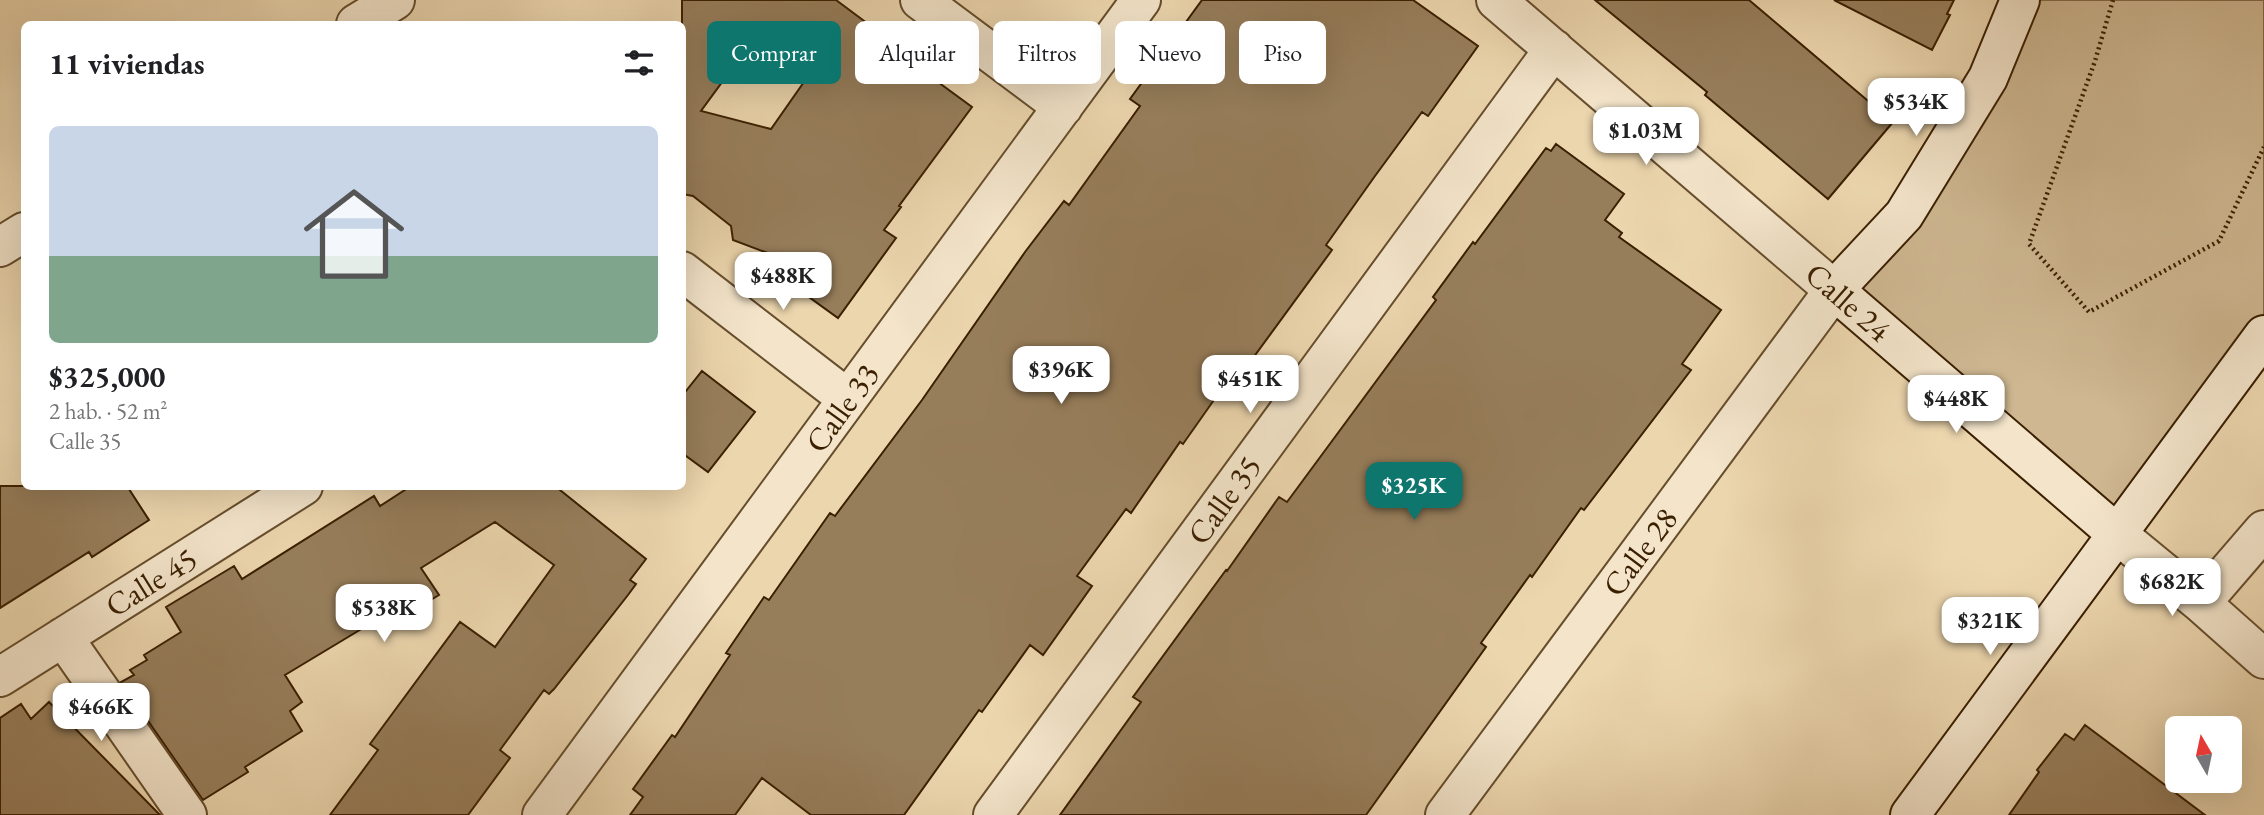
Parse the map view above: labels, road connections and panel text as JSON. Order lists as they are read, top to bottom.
{
  "streets": {
    "street": [
      "Calle 24",
      "Calle 33",
      "Calle 35",
      "Calle 28",
      "Calle 45"
    ]
  },
  "crossings": [
    ["Calle 24", "Calle 35"],
    ["Calle 24", "Calle 28"]
  ],
  "north": "top",
  "page": {
    "chip": [
      "Comprar",
      "Alquilar",
      "Filtros",
      "Nuevo",
      "Piso"
    ],
    "heading": "11 viviendas",
    "price": [
      "$534K",
      "$1.03M",
      "$488K",
      "$396K",
      "$451K",
      "$448K",
      "$325K",
      "$682K",
      "$538K",
      "$321K",
      "$466K"
    ],
    "list": [
      {
        "name": "$325,000",
        "note": "2 hab. · 52 m² · Calle 35"
      }
    ]
  }
}
